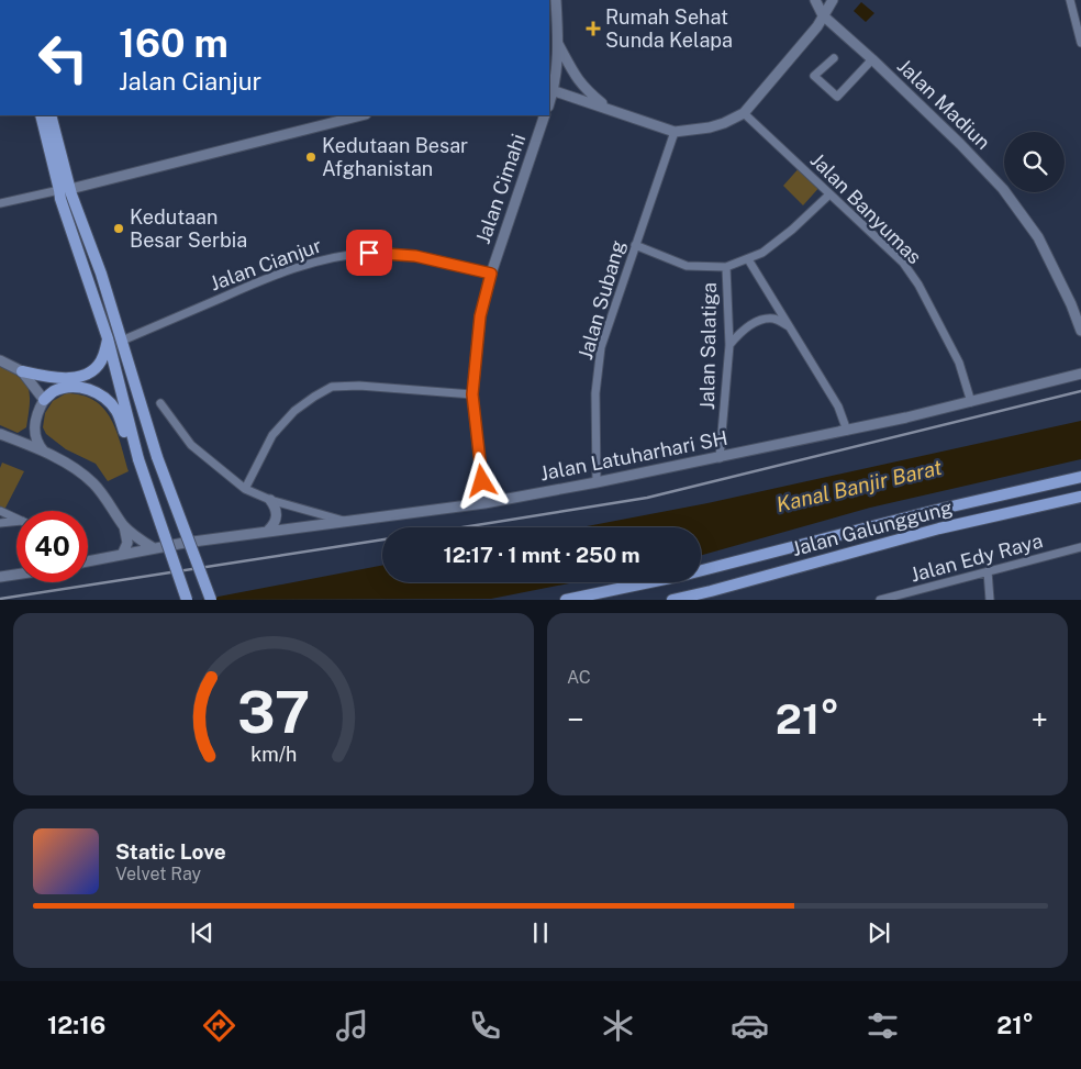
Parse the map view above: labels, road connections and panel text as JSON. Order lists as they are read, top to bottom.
{
  "streets": {
    "main road": ["Jalan Galunggung"],
    "street": [
      "Jalan Madiun",
      "Jalan Cimahi",
      "Jalan Banyumas",
      "Jalan Cianjur",
      "Jalan Subang",
      "Jalan Salatiga",
      "Jalan Latuharhari SH",
      "Jalan Edy Raya"
    ]
  },
  "crossings": [
    ["Jalan Cimahi", "Jalan Cianjur"],
    ["Jalan Cimahi", "Jalan Latuharhari SH"],
    ["Jalan Banyumas", "Jalan Latuharhari SH"],
    ["Jalan Subang", "Jalan Latuharhari SH"],
    ["Jalan Salatiga", "Jalan Latuharhari SH"]
  ],
  "water": ["Kanal Banjir Barat"],
  "places": {
    "health": ["Rumah Sehat Sunda Kelapa"],
    "other": ["Kedutaan Besar Afghanistan", "Kedutaan Besar Serbia"]
  },
  "page": {
    "turn": ["160 m", "Jalan Cianjur"],
    "limit": "40",
    "trip": "12:17 · 1 mnt · 250 m",
    "tile": "AC",
    "heat": ["−", "21°", "+"],
    "song": ["Static Love", "Velvet Ray"],
    "tabs": ["12:16", "21°"],
    "gauge": ["37", "km/h"]
  }
}
